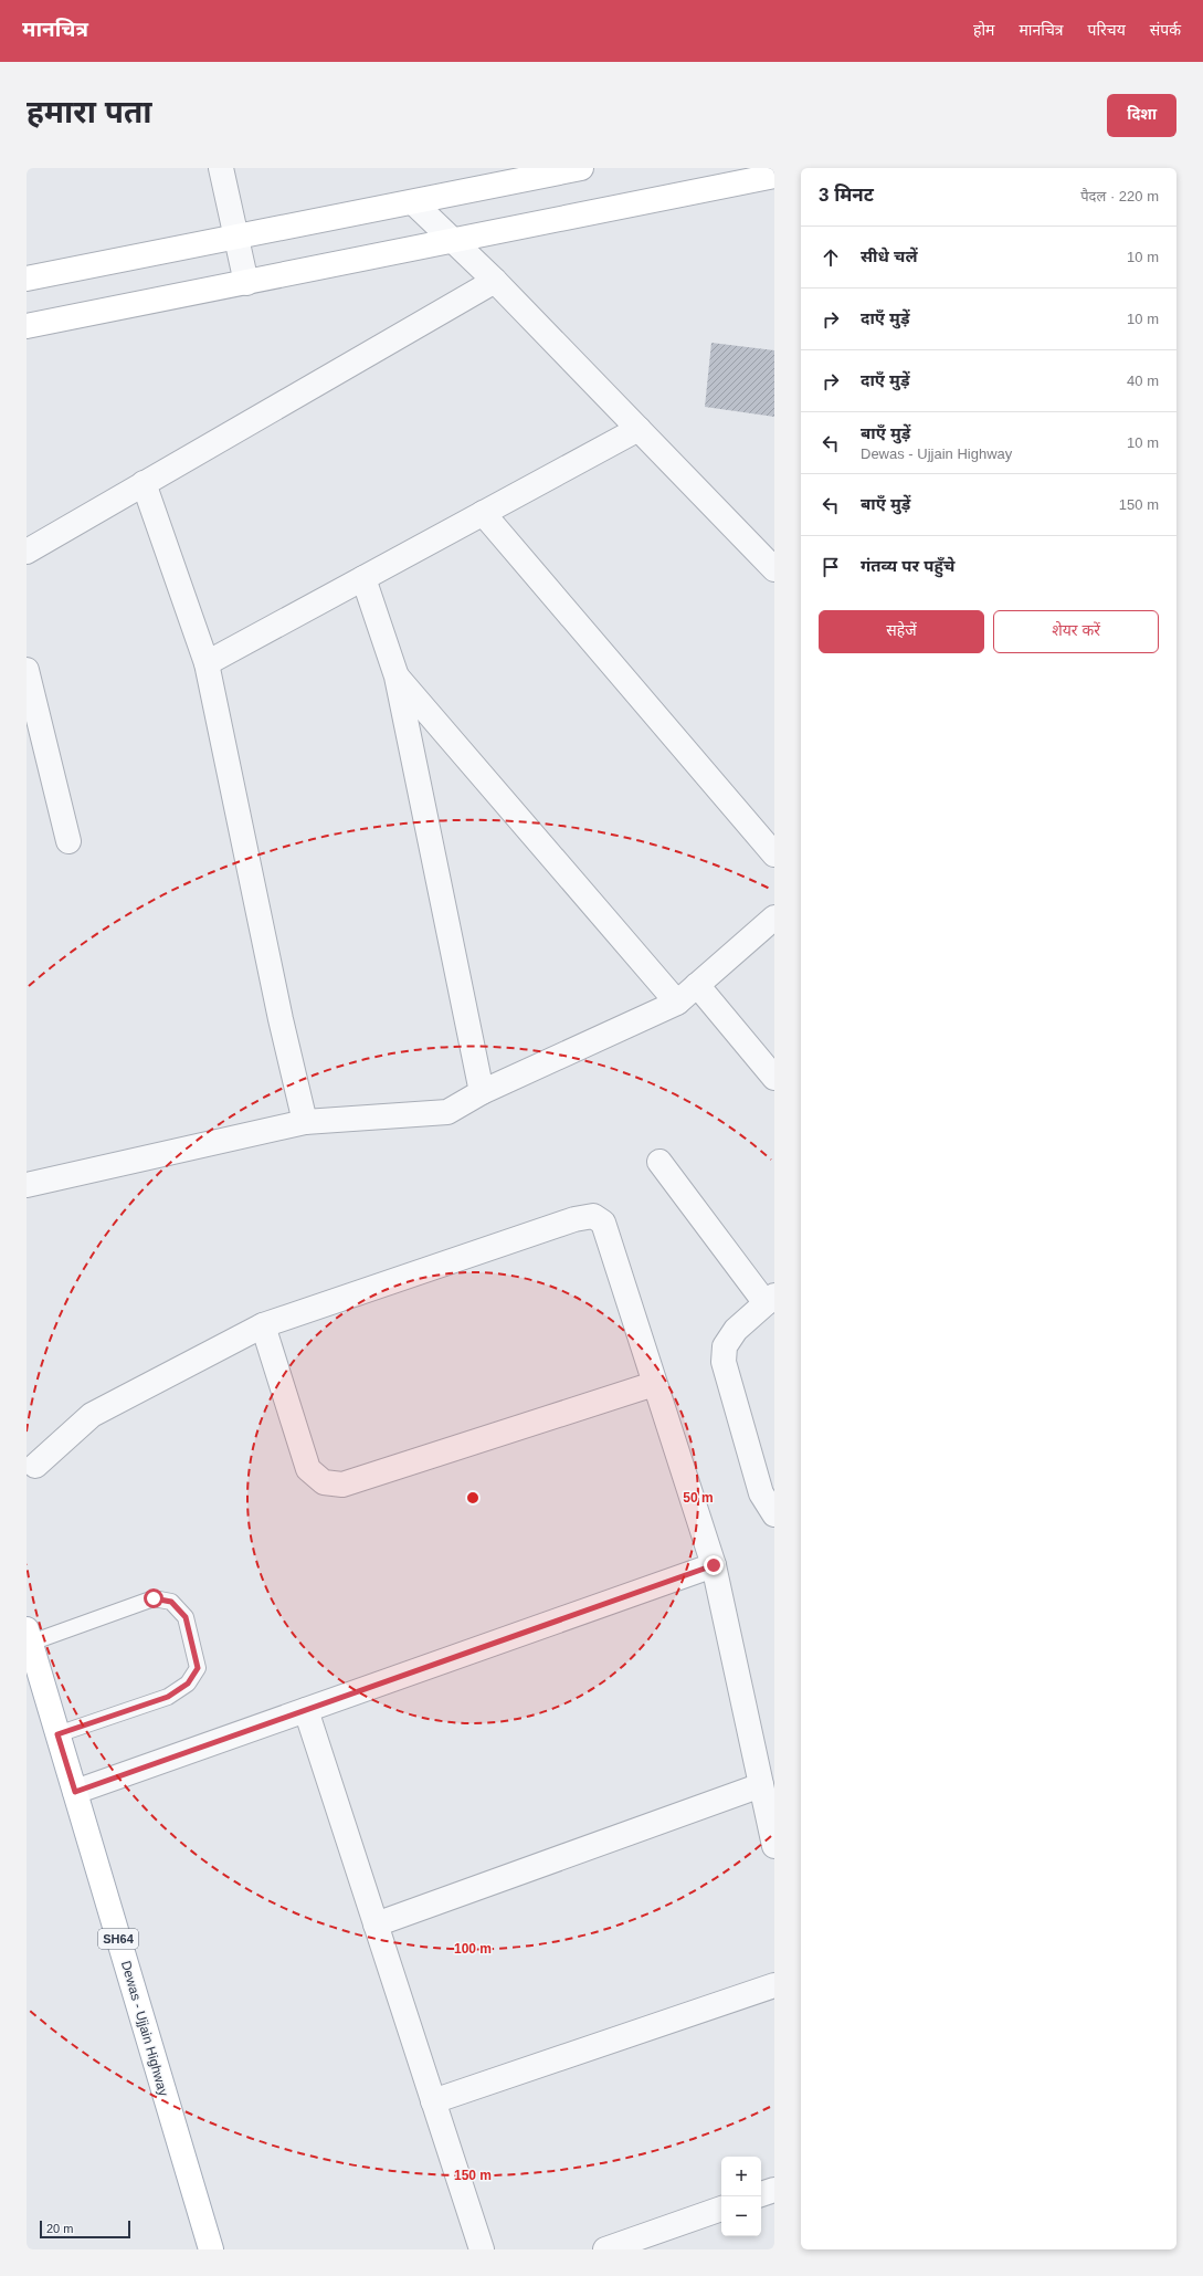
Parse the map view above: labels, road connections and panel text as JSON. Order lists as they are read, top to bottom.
{
  "streets": {
    "street": ["SH64", "Dewas - Ujjain Highway"]
  },
  "scale_bar": "20 m",
  "page": {
    "header": "मानचित्र",
    "nav": [
      "होम",
      "मानचित्र",
      "परिचय",
      "संपर्क"
    ],
    "buttons": [
      "दिशा",
      ["सहेजें", "शेयर करें"]
    ],
    "title": "हमारा पता",
    "heading": ["3 मिनट", "पैदल · 220 m"],
    "list": [
      ["सीधे चलें", "10 m"],
      ["दाएँ मुड़ें", "10 m"],
      ["दाएँ मुड़ें", "40 m"],
      ["बाएँ मुड़ें", "Dewas - Ujjain Highway", "10 m"],
      ["बाएँ मुड़ें", "150 m"],
      "गंतव्य पर पहुँचे"
    ],
    "map_buttons": ["+", "−"],
    "scale": "20 m"
  },
  "rings": ["50 m", "100 m", "150 m"]
}
